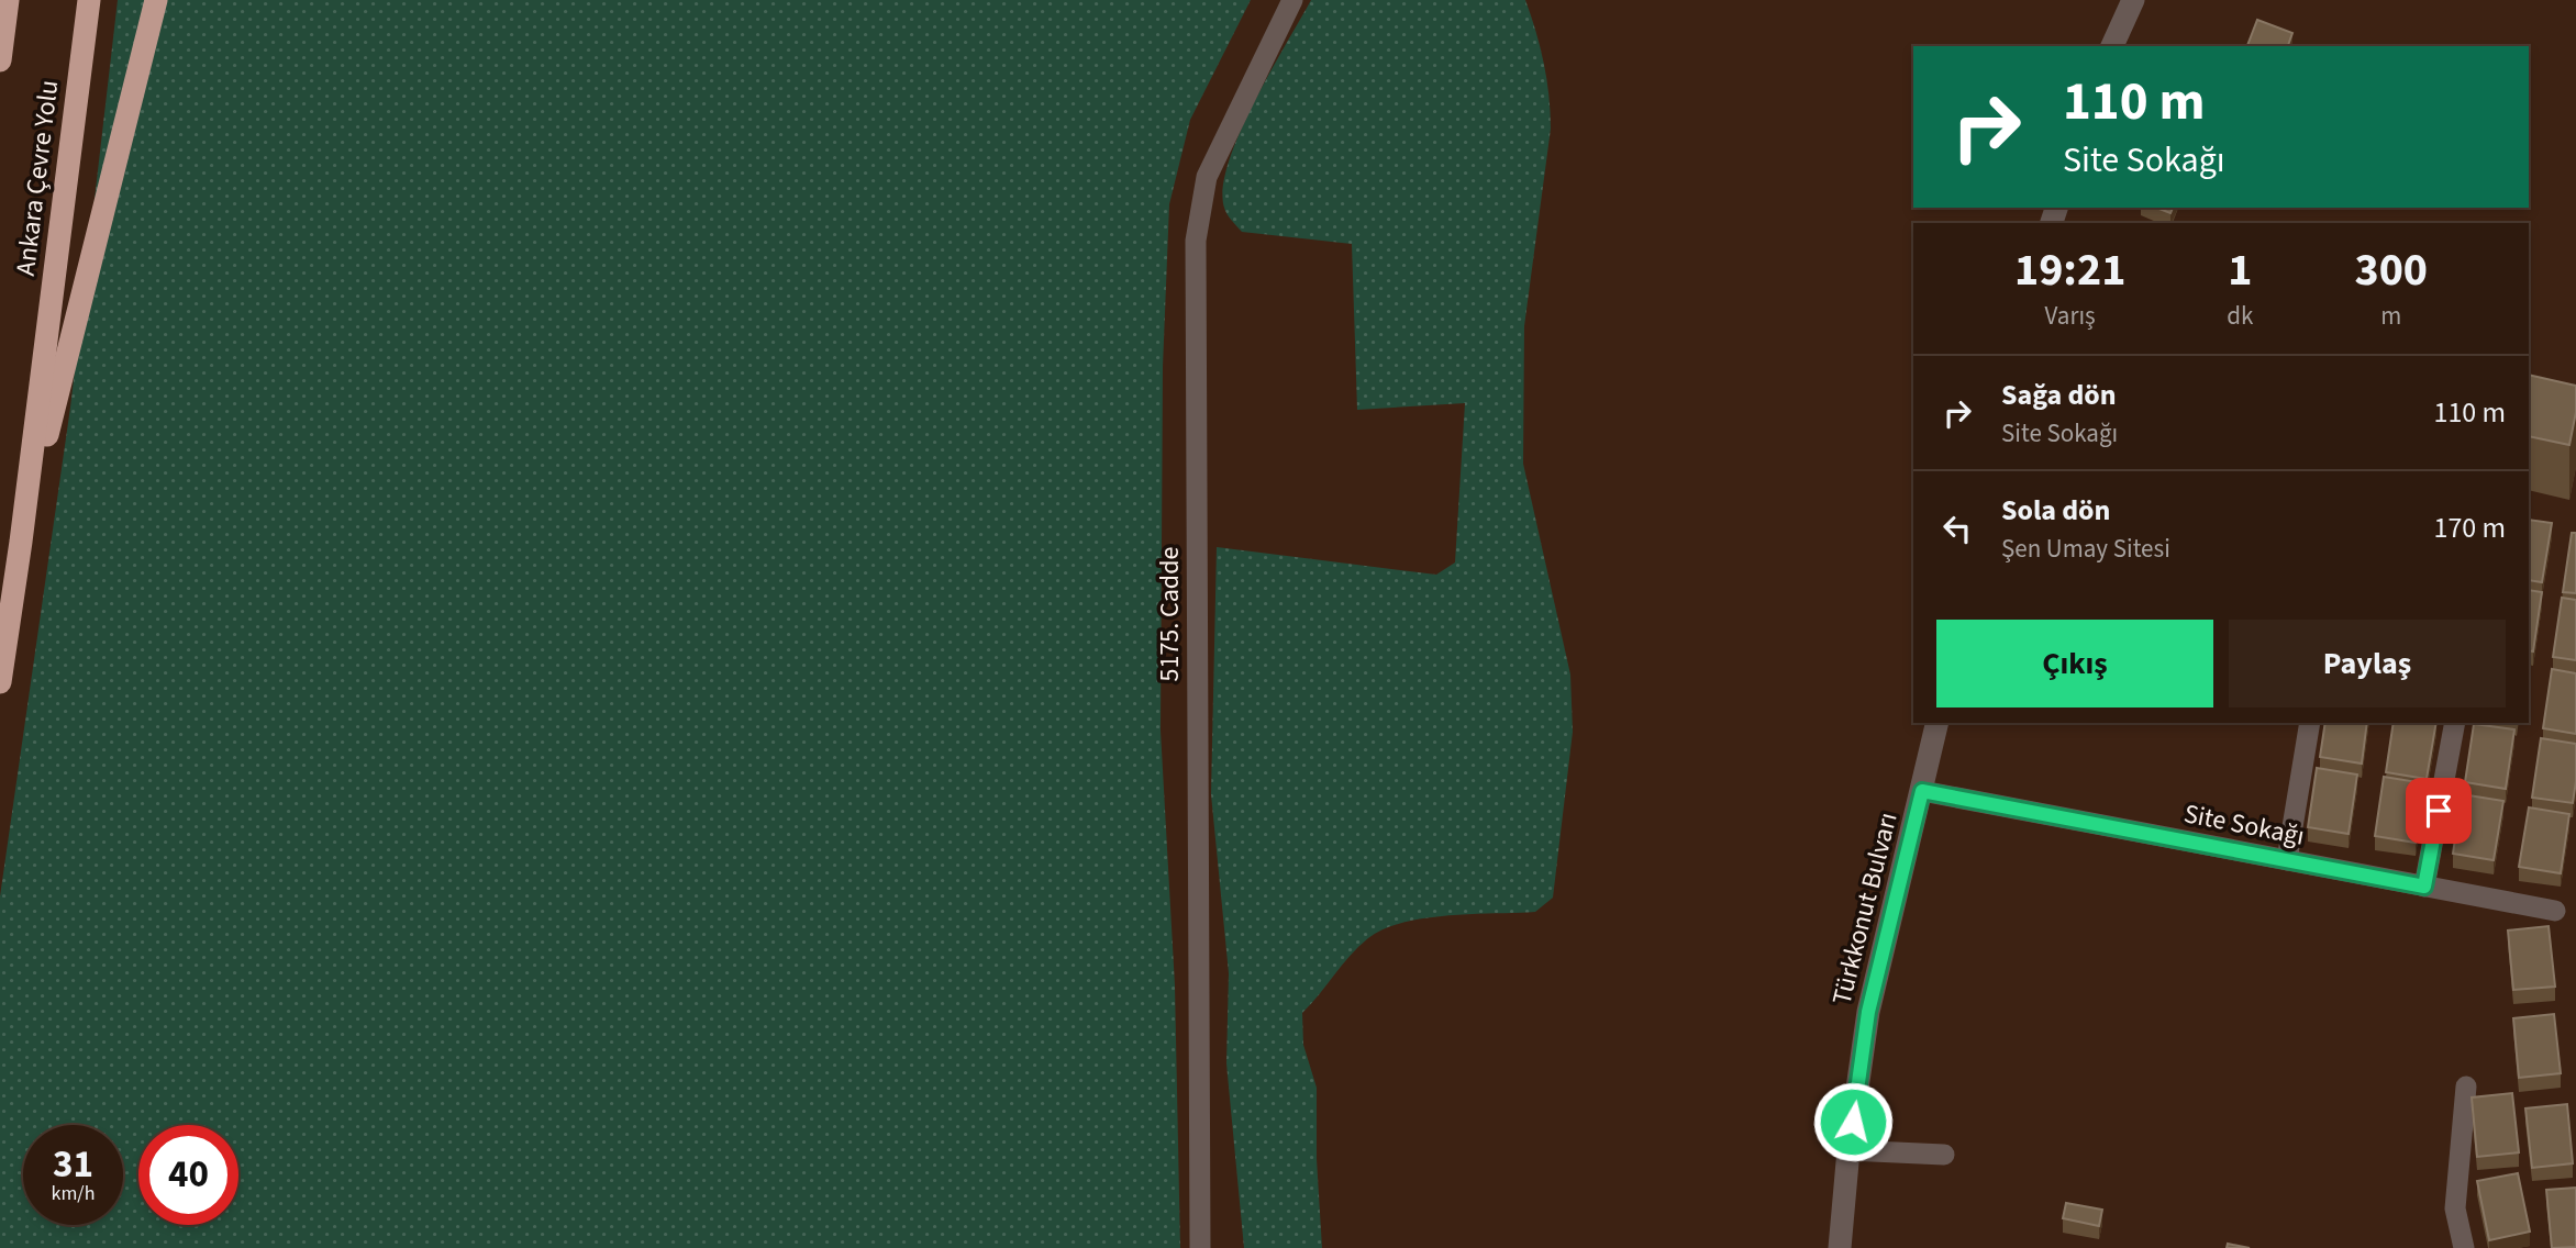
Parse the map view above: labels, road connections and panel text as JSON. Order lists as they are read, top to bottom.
{
  "streets": {
    "highway": ["Ankara Çevre Yolu"],
    "street": ["5175. Cadde", "Site Sokağı", "Türkkonut Bulvarı"]
  },
  "crossings": [
    ["Site Sokağı", "Türkkonut Bulvarı"]
  ],
  "page": {
    "turn": ["110 m", "Site Sokağı"],
    "eta": [
      "19:21",
      "Varış",
      "1",
      "dk",
      "300",
      "m"
    ],
    "list": [
      {
        "name": "Sağa dön",
        "note": "Site Sokağı",
        "value": "110 m"
      },
      {
        "name": "Sola dön",
        "note": "Şen Umay Sitesi",
        "value": "170 m"
      }
    ],
    "buttons": ["Çıkış", "Paylaş"],
    "speed": "31 km/h",
    "limit": "40"
  }
}
